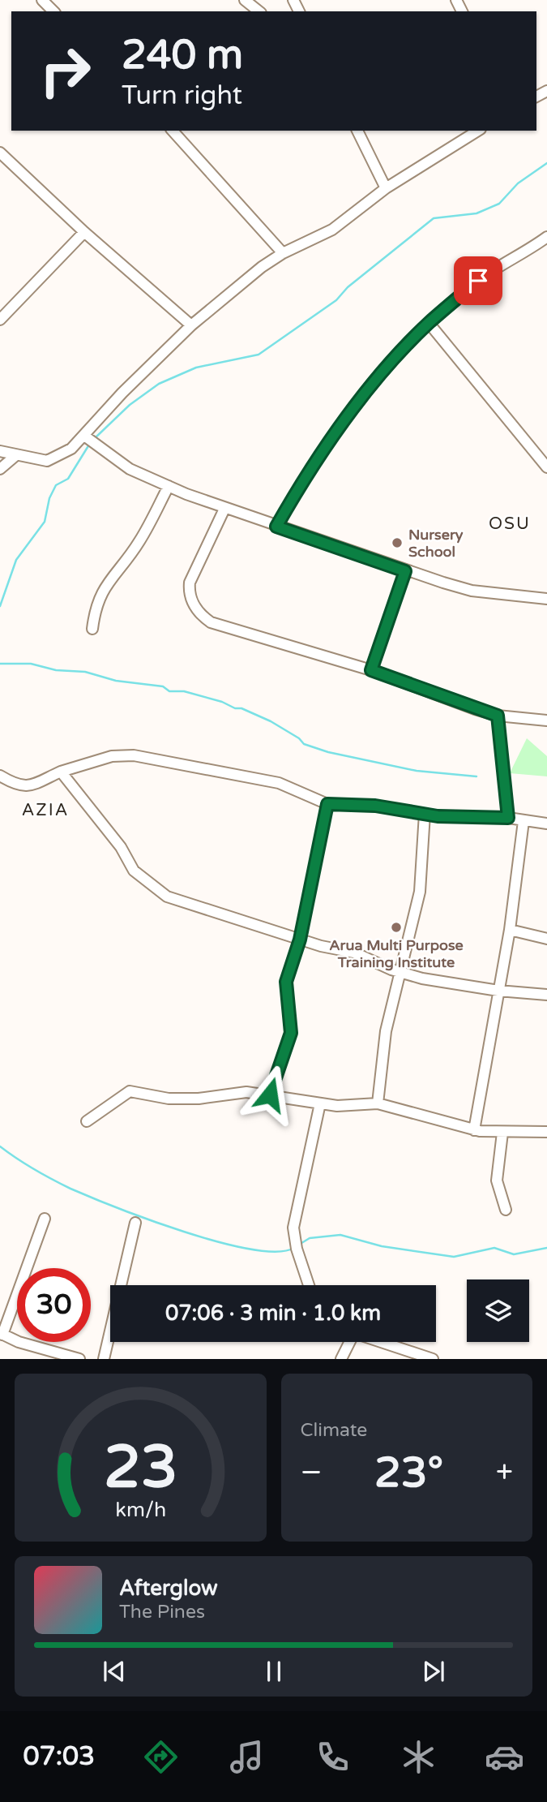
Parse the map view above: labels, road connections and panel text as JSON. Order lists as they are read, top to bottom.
{
  "districts": ["OSU", "AZIA"],
  "places": ["Nursery School", "Arua Multi Purpose Training Institute"],
  "page": {
    "turn": ["240 m", "Turn right"],
    "limit": "30",
    "trip": "07:06 · 3 min · 1.0 km",
    "tile": "Climate",
    "heat": ["−", "23°", "+"],
    "song": ["Afterglow", "The Pines"],
    "tabs": "07:03",
    "gauge": ["23", "km/h"]
  }
}
